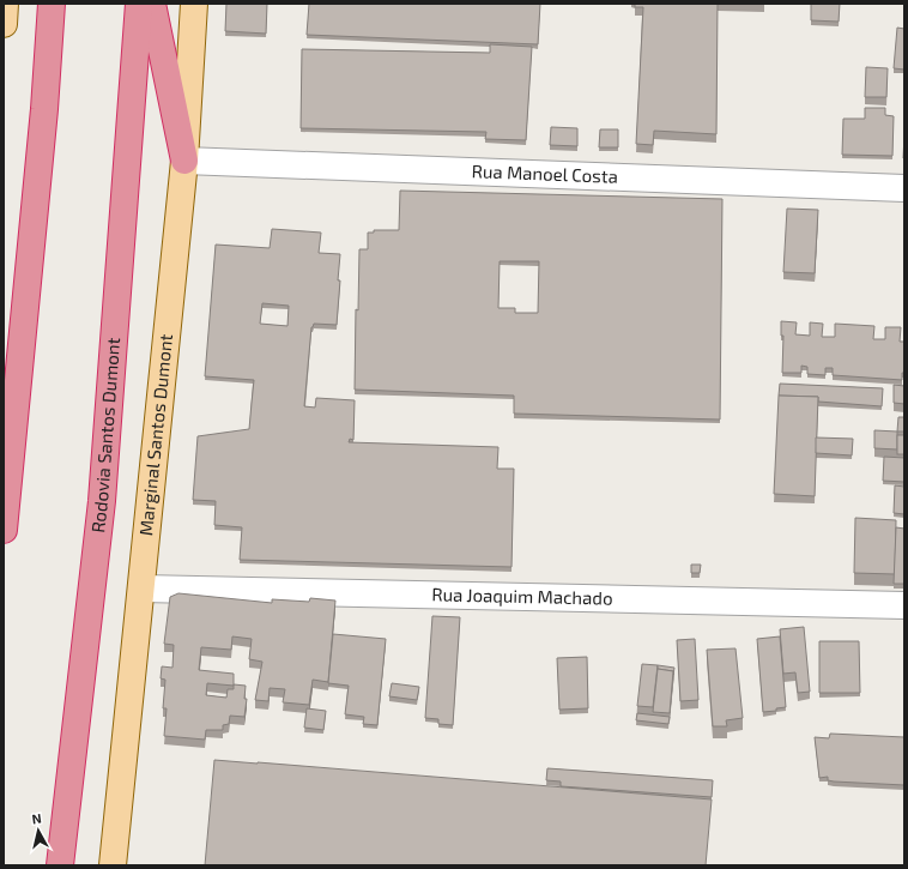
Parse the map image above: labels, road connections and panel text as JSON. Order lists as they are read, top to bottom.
{
  "streets": {
    "highway": ["Rodovia Santos Dumont"],
    "main road": ["Marginal Santos Dumont"],
    "street": ["Rua Manoel Costa", "Rua Joaquim Machado"]
  },
  "crossings": [
    ["Rua Manoel Costa", "Marginal Santos Dumont"],
    ["Marginal Santos Dumont", "Rua Joaquim Machado"]
  ],
  "north": "top"
}
